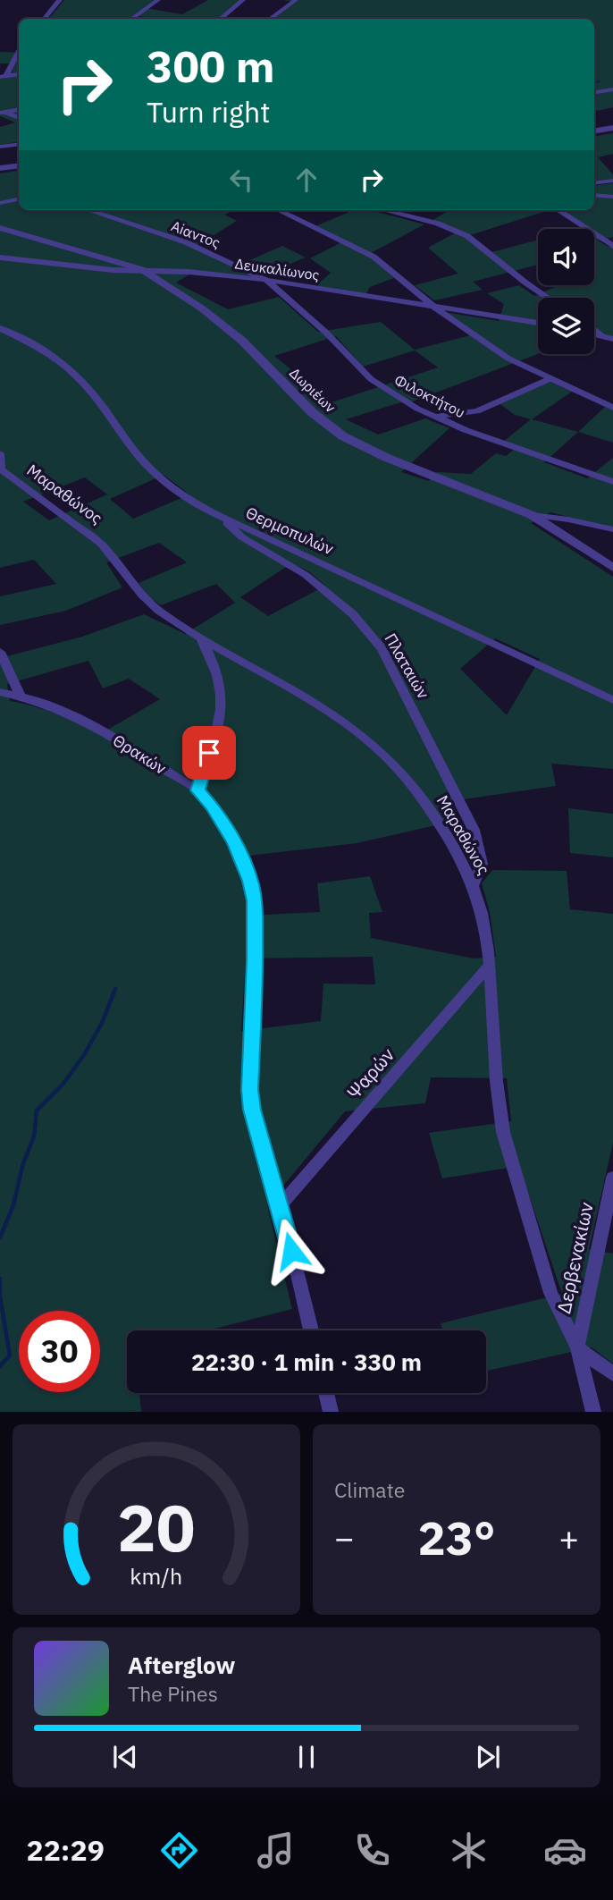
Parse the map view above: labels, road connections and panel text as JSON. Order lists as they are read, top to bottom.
{
  "streets": {
    "street": [
      "Aiαντος",
      "Δευκαλίωνος",
      "Δωριέων",
      "Φιλοκτήτου",
      "Μαραθώνος",
      "Θερμοπυλών",
      "Πλαταιών",
      "Θρακών",
      "Ψαρών",
      "Δερβενακίων"
    ]
  },
  "crossings": [
    ["Aiαντος", "Δευκαλίωνος"],
    ["Aiαντος", "Φιλοκτήτου"],
    ["Δευκαλίωνος", "Δωριέων"],
    ["Δευκαλίωνος", "Φιλοκτήτου"],
    ["Μαραθώνος", "Πλαταιών"],
    ["Μαραθώνος", "Ψαρών"],
    ["Μαραθώνος", "Δερβενακίων"],
    ["Θερμοπυλών", "Πλαταιών"],
    ["Θρακών", "Ψαρών"]
  ],
  "page": {
    "turn": ["300 m", "Turn right"],
    "limit": "30",
    "trip": "22:30 · 1 min · 330 m",
    "tile": "Climate",
    "heat": ["−", "23°", "+"],
    "song": ["Afterglow", "The Pines"],
    "tabs": "22:29",
    "gauge": ["20", "km/h"]
  }
}
